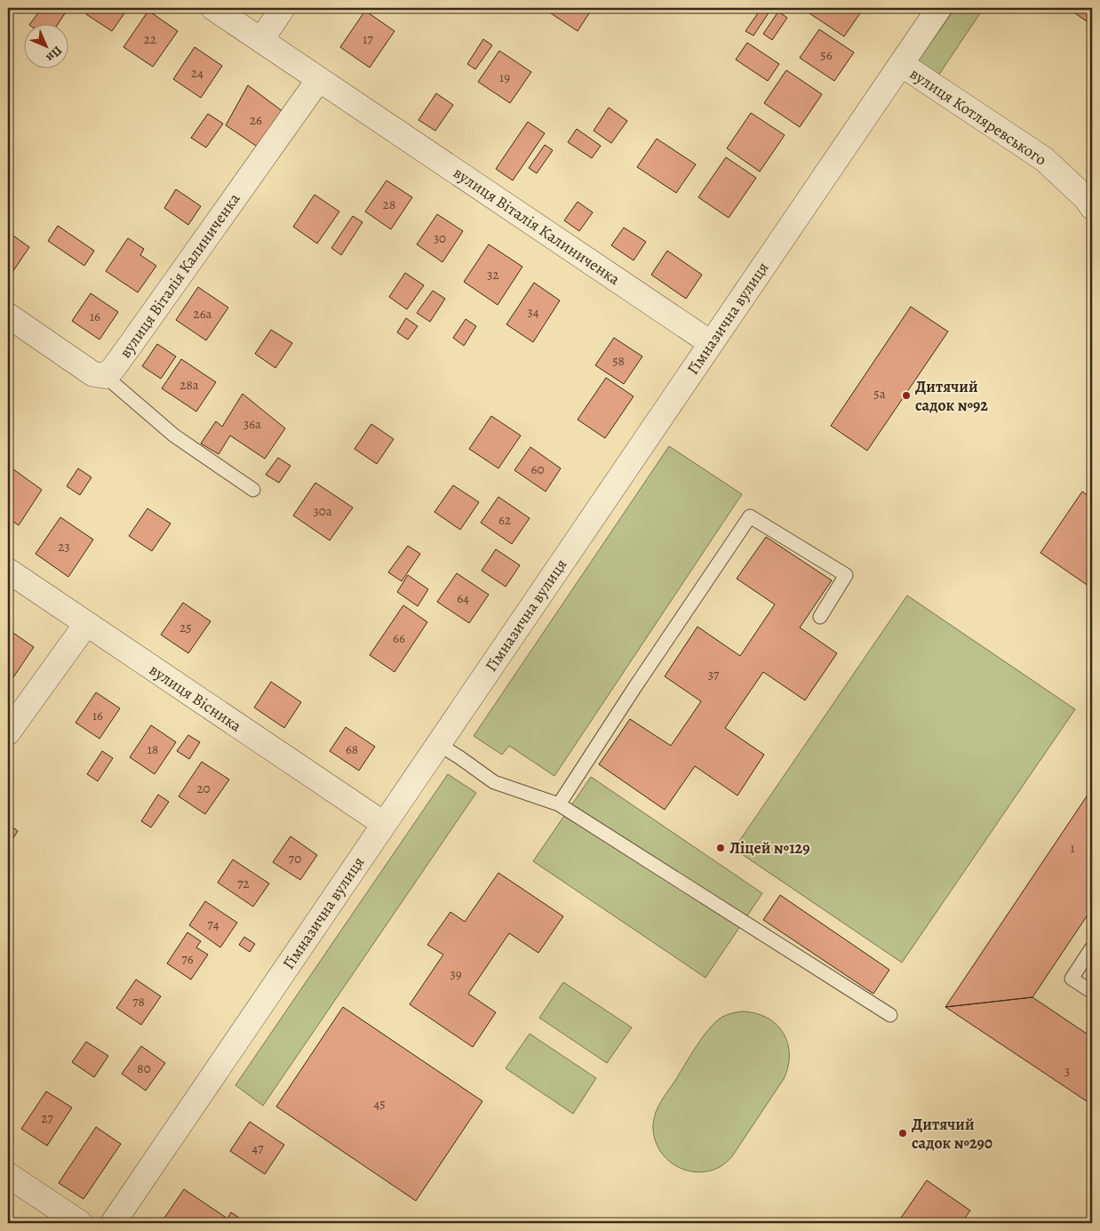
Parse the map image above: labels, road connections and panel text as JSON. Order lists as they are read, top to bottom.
{
  "streets": {
    "street": [
      "вулиця Котляревського",
      "вулиця Віталія Калиниченка",
      "Гімназична вулиця",
      "вулиця Вісника"
    ]
  },
  "crossings": [
    ["вулиця Котляревського", "Гімназична вулиця"],
    ["вулиця Віталія Калиниченка", "Гімназична вулиця"],
    ["Гімназична вулиця", "вулиця Вісника"]
  ],
  "places": ["Дитячий садок №92", "Ліцей №129", "Дитячий садок №290"],
  "house_numbers": [
    "22",
    "17",
    "56",
    "24",
    "19",
    "26",
    "28",
    "30",
    "32",
    "34",
    "26а",
    "16",
    "58",
    "28а",
    "5а",
    "36а",
    "60",
    "30а",
    "62",
    "23",
    "64",
    "25",
    "66",
    "37",
    "16",
    "18",
    "68",
    "20",
    "1",
    "70",
    "72",
    "74",
    "76",
    "39",
    "78",
    "80",
    "3",
    "45",
    "27",
    "47"
  ],
  "north": "bottom right"
}
